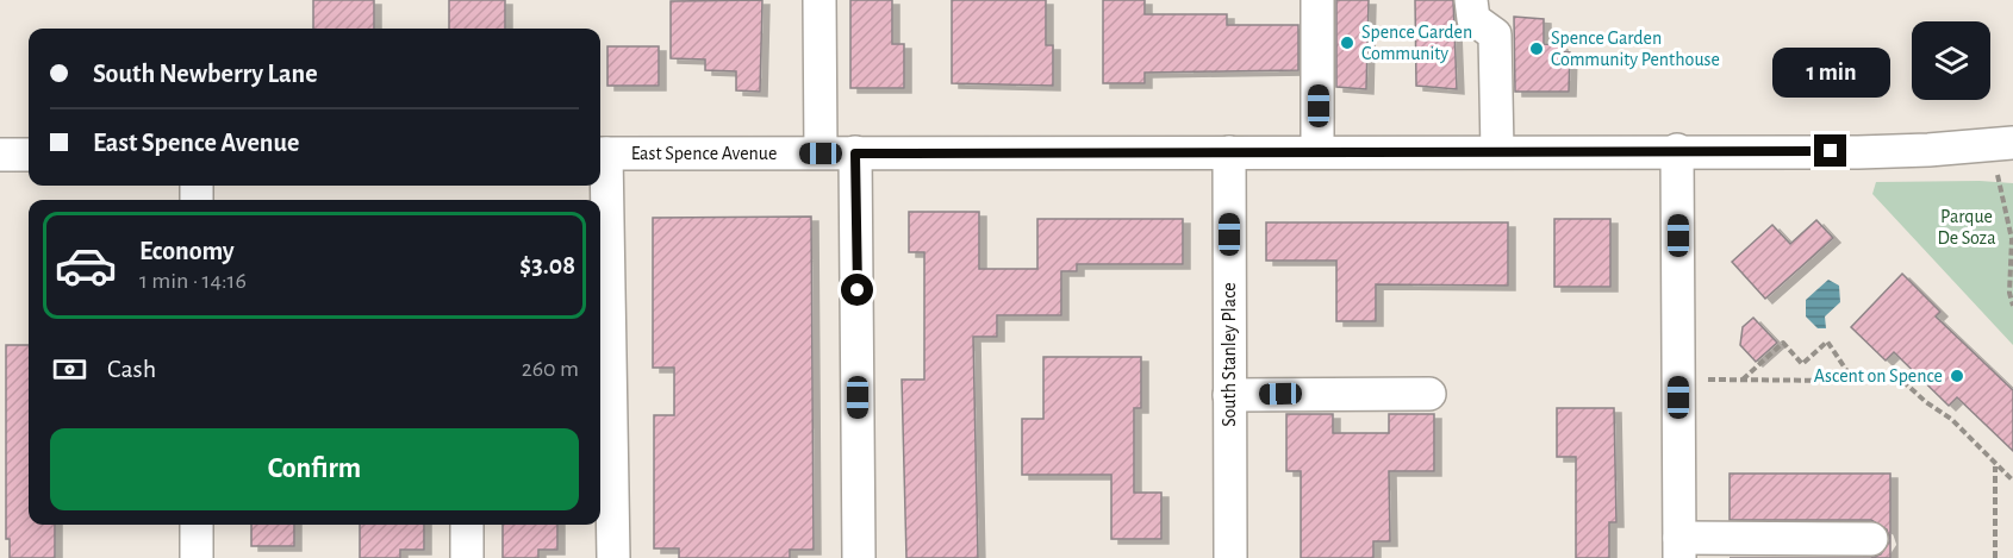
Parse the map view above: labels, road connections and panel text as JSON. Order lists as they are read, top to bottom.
{
  "streets": {
    "street": ["East Spence Avenue", "South Stanley Place"]
  },
  "crossings": [
    ["East Spence Avenue", "South Stanley Place"]
  ],
  "parks": ["Parque De Soza"],
  "places": ["Spence Garden Community", "Spence Garden Community Penthouse", "Ascent on Spence"],
  "page": {
    "banner": ["South Newberry Lane", "East Spence Avenue"],
    "bubble": "1 min",
    "list": [
      {
        "name": "Economy",
        "note": "1 min · 14:16",
        "value": "$3.08"
      }
    ],
    "pay": ["Cash", "260 m"],
    "buttons": "Confirm"
  }
}
